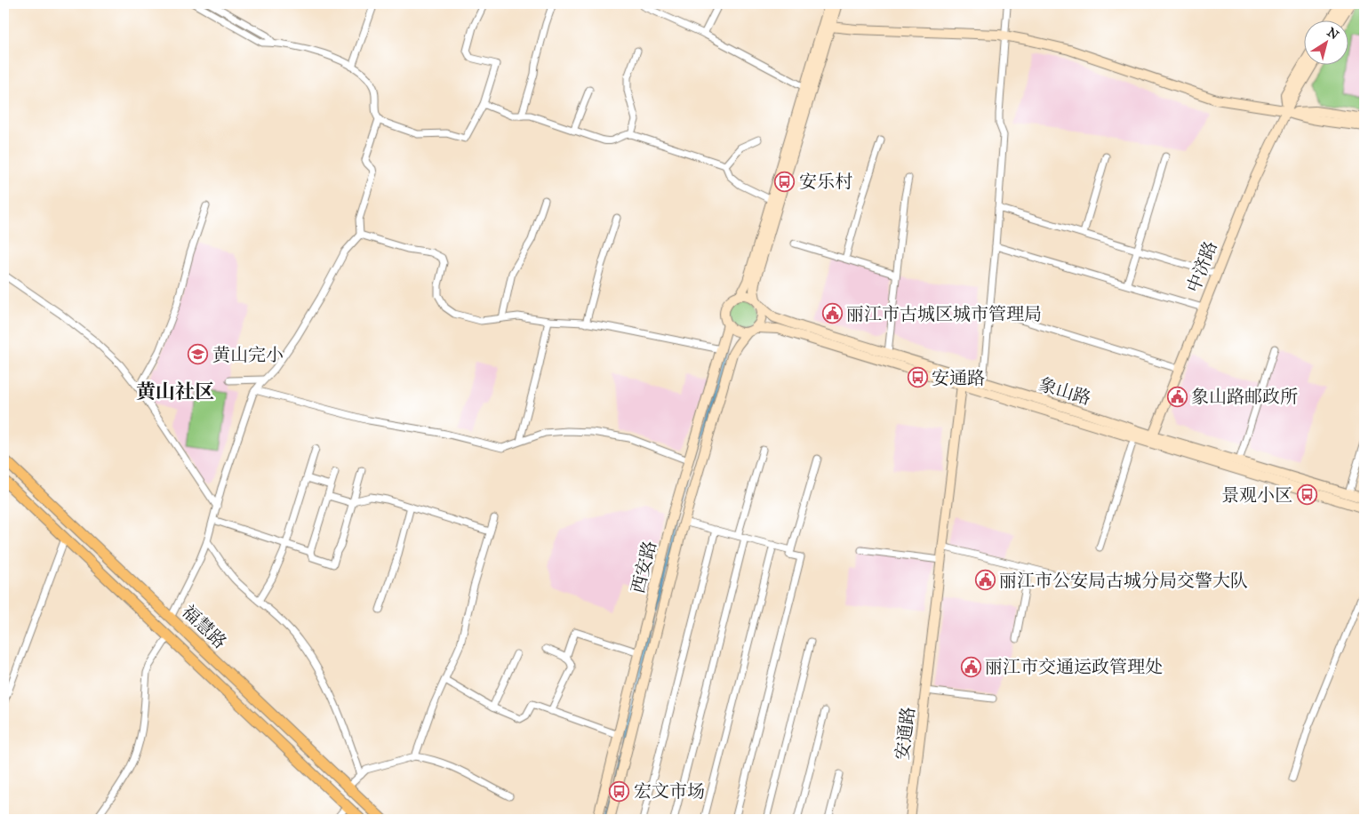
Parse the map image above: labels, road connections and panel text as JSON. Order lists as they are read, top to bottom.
{
  "streets": {
    "main road": ["福慧路"],
    "street": [
      "中济路",
      "象山路",
      "西安路",
      "安通路"
    ]
  },
  "crossings": [
    ["中济路", "象山路"],
    ["象山路", "西安路"],
    ["象山路", "安通路"]
  ],
  "districts": ["黄山社区"],
  "places": {
    "bus stop": [
      "安乐村",
      "安通路",
      "景观小区",
      "宏文市场"
    ],
    "public building": [
      "丽江市古城区城市管理局",
      "象山路邮政所",
      "丽江市公安局古城分局交警大队",
      "丽江市交通运政管理处"
    ],
    "school or university": ["黄山完小"]
  },
  "north": "top right"
}
